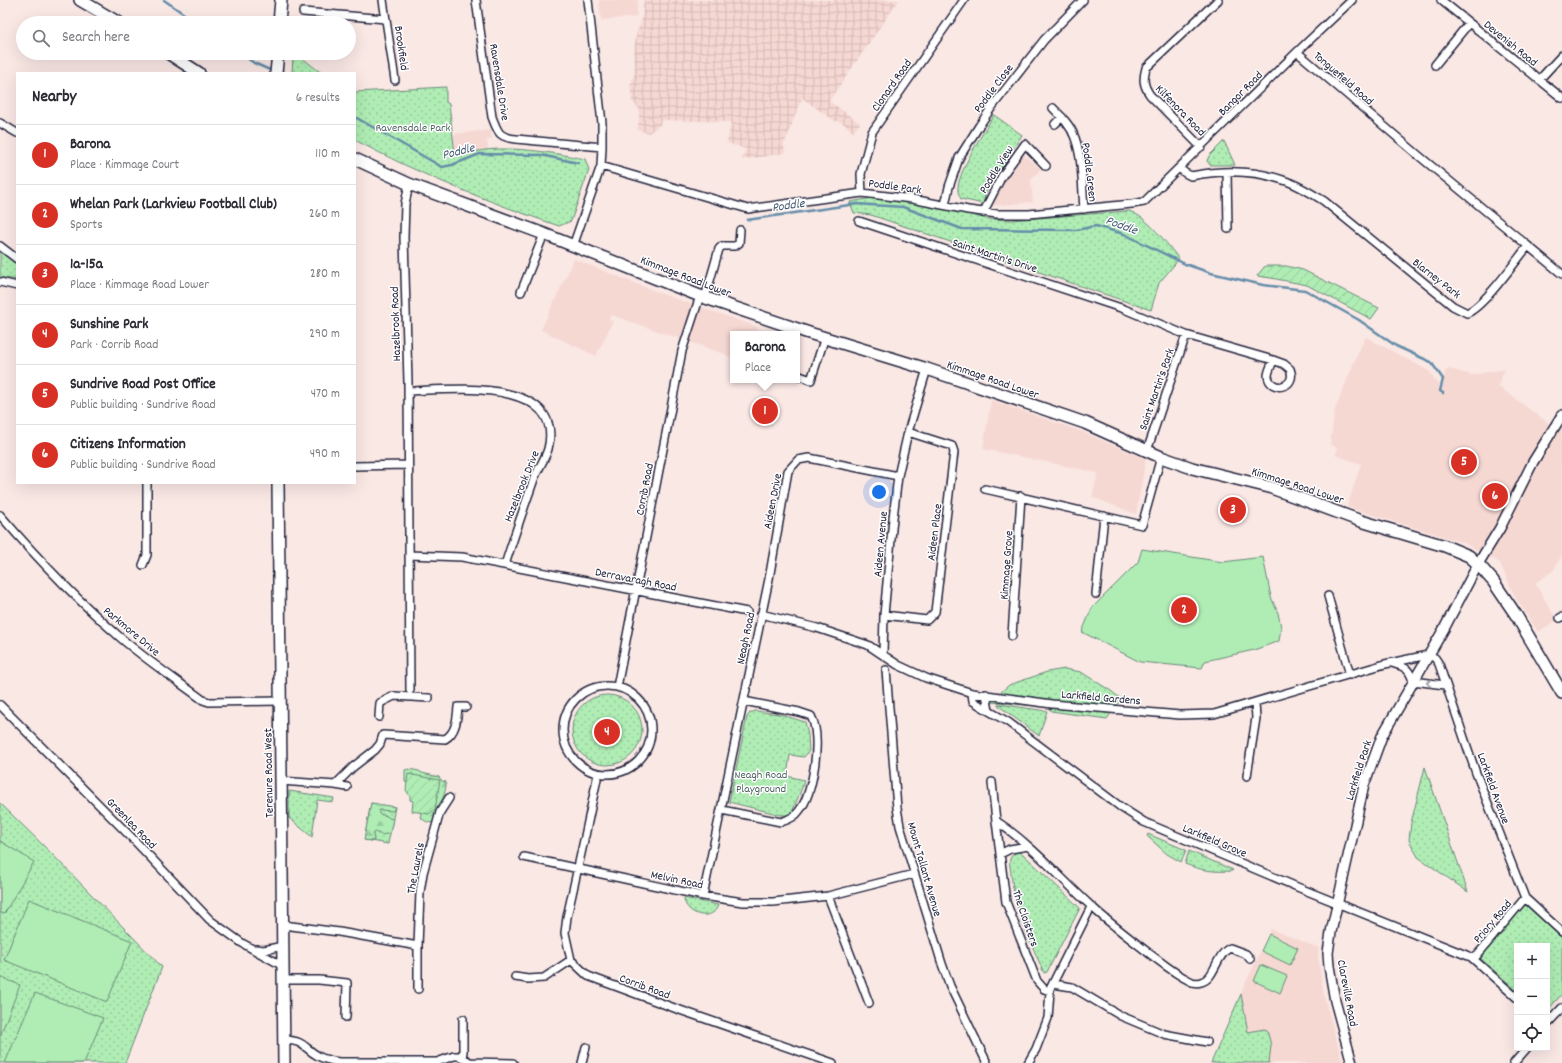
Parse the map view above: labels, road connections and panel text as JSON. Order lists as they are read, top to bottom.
{
  "streets": {
    "main road": ["Kimmage Road Lower", "Terenure Road West"],
    "street": [
      "Devenish Road",
      "Brookfield",
      "Tonguefield Road",
      "Ravensdale Drive",
      "Clonard Road",
      "Poddle Close",
      "Bangor Road",
      "Kilfenora Road",
      "Poddle View",
      "Poddle Green",
      "Poddle Park",
      "Saint Martin's Drive",
      "Blarney Park",
      "Hazelbrook Road",
      "Saint Martin's Park",
      "Hazelbrook Drive",
      "Corrib Road",
      "Aideen Drive",
      "Aideen Place",
      "Aideen Avenue",
      "Kimmage Grove",
      "Derravaragh Road",
      "Parkmore Drive",
      "Neagh Road",
      "Larkfield Gardens",
      "Larkfield Park",
      "Larkfield Avenue",
      "Greenlea Road",
      "Larkfield Grove",
      "The Laurels",
      "Mount Tallant Avenue",
      "Melvin Road",
      "The Cloisters",
      "Priory Road",
      "Clareville Road"
    ]
  },
  "crossings": [
    ["Tonguefield Road", "Bangor Road"],
    ["Tonguefield Road", "Blarney Park"],
    ["Clonard Road", "Poddle Park"],
    ["Poddle Close", "Poddle Park"],
    ["Bangor Road", "Kilfenora Road"],
    ["Bangor Road", "Poddle Park"],
    ["Bangor Road", "Blarney Park"],
    ["Poddle View", "Poddle Park"],
    ["Poddle Green", "Poddle Park"],
    ["Saint Martin's Drive", "Saint Martin's Park"],
    ["Kimmage Road Lower", "Hazelbrook Road"],
    ["Kimmage Road Lower", "Saint Martin's Park"],
    ["Kimmage Road Lower", "Corrib Road"],
    ["Kimmage Road Lower", "Aideen Avenue"],
    ["Hazelbrook Road", "Hazelbrook Drive"],
    ["Hazelbrook Drive", "Derravaragh Road"],
    ["Corrib Road", "Derravaragh Road"],
    ["Aideen Drive", "Aideen Avenue"],
    ["Aideen Drive", "Neagh Road"],
    ["Aideen Place", "Aideen Avenue"],
    ["Aideen Avenue", "Larkfield Gardens"],
    ["Parkmore Drive", "Terenure Road West"],
    ["Neagh Road", "Melvin Road"],
    ["Larkfield Gardens", "Larkfield Park"],
    ["Larkfield Gardens", "Larkfield Avenue"],
    ["Larkfield Gardens", "Larkfield Grove"],
    ["Larkfield Park", "Larkfield Avenue"],
    ["Larkfield Park", "Larkfield Grove"],
    ["Larkfield Park", "Clareville Road"],
    ["Terenure Road West", "Greenlea Road"],
    ["Larkfield Avenue", "Priory Road"],
    ["Larkfield Grove", "Priory Road"],
    ["Larkfield Grove", "Clareville Road"],
    ["Mount Tallant Avenue", "Melvin Road"]
  ],
  "water": ["Poddle"],
  "parks": ["Ravensdale Park", "Neagh Road Playground"],
  "page": {
    "search": "Search here",
    "heading": ["Nearby", "6 results"],
    "list": [
      {
        "mark": "1",
        "name": "Barona",
        "note": "Place · Kimmage Court",
        "value": "110 m"
      },
      {
        "mark": "2",
        "name": "Whelan Park (Larkview Football Club)",
        "note": "Sports",
        "value": "260 m"
      },
      {
        "mark": "3",
        "name": "1a-15a",
        "note": "Place · Kimmage Road Lower",
        "value": "280 m"
      },
      {
        "mark": "4",
        "name": "Sunshine Park",
        "note": "Park · Corrib Road",
        "value": "290 m"
      },
      {
        "mark": "5",
        "name": "Sundrive Road Post Office",
        "note": "Public building · Sundrive Road",
        "value": "470 m"
      },
      {
        "mark": "6",
        "name": "Citizens Information",
        "note": "Public building · Sundrive Road",
        "value": "490 m"
      }
    ],
    "popup": ["Barona", "Place"],
    "pins": [
      "1",
      "5",
      "6",
      "3",
      "2",
      "4"
    ],
    "map_buttons": ["+", "−"]
  }
}
